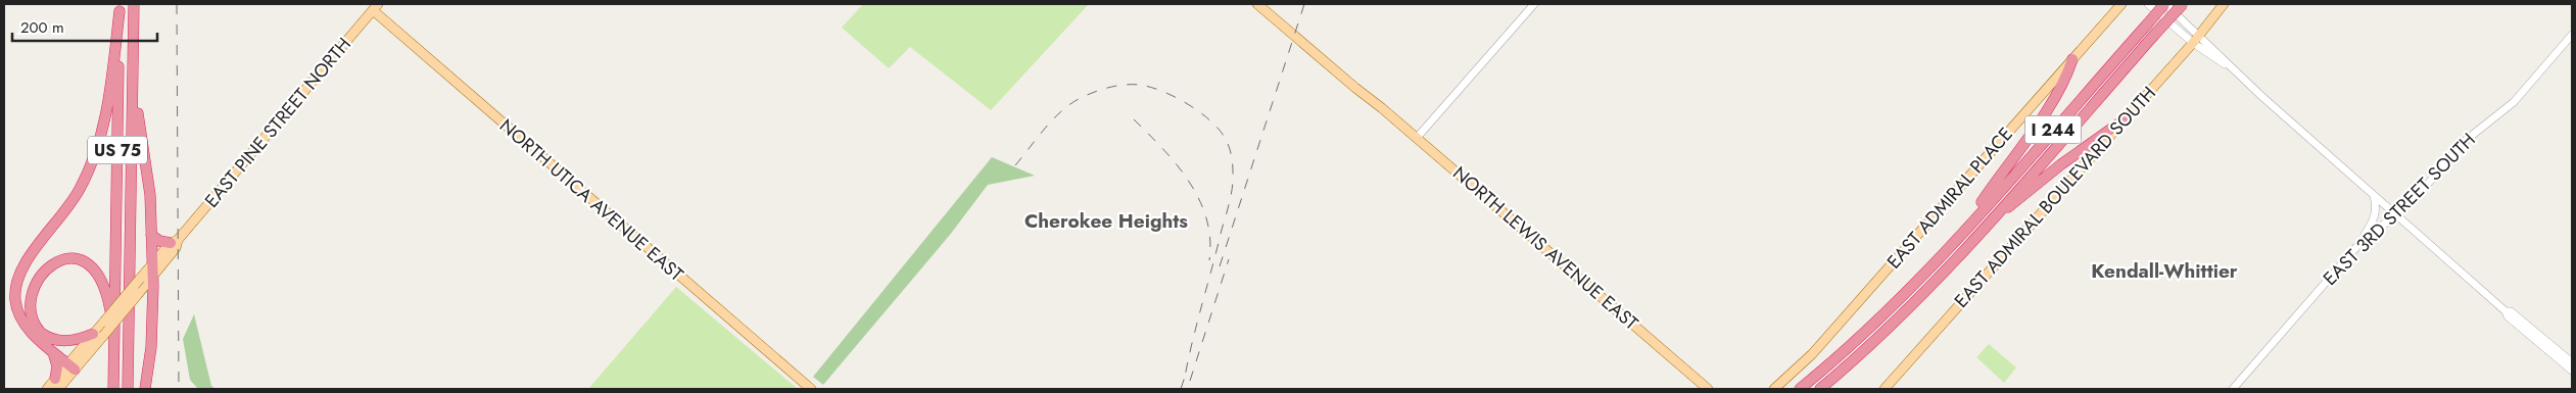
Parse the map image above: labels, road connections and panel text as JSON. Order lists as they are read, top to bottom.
{
  "streets": {
    "highway": ["I 244", "US 75"],
    "main road": [
      "EAST PINE STREET NORTH",
      "EAST ADMIRAL BOULEVARD SOUTH",
      "EAST ADMIRAL PLACE",
      "NORTH UTICA AVENUE EAST",
      "NORTH LEWIS AVENUE EAST"
    ],
    "street": ["EAST 3RD STREET SOUTH"]
  },
  "crossings": [
    ["EAST PINE STREET NORTH", "NORTH UTICA AVENUE EAST"]
  ],
  "districts": ["Cherokee Heights", "Kendall-Whittier"],
  "scale_bar": "200 m"
}
